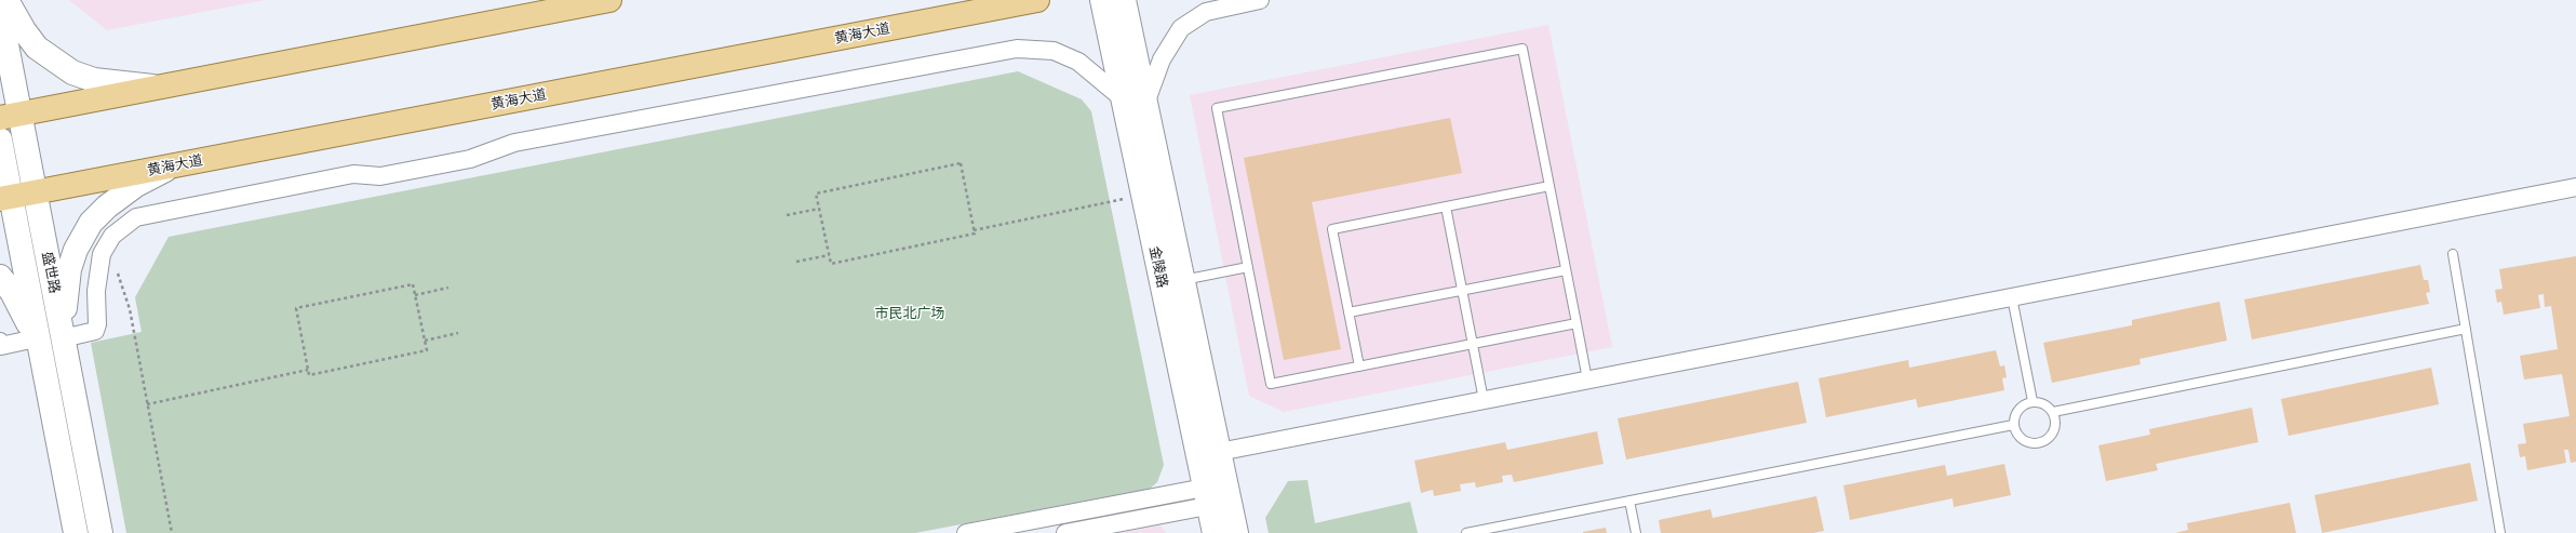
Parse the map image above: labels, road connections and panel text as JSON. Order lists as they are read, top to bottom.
{
  "streets": {
    "main road": ["黄海大道", "金陵路", "盛世路"]
  },
  "crossings": [
    ["黄海大道", "盛世路"]
  ],
  "parks": ["市民北广场"]
}
